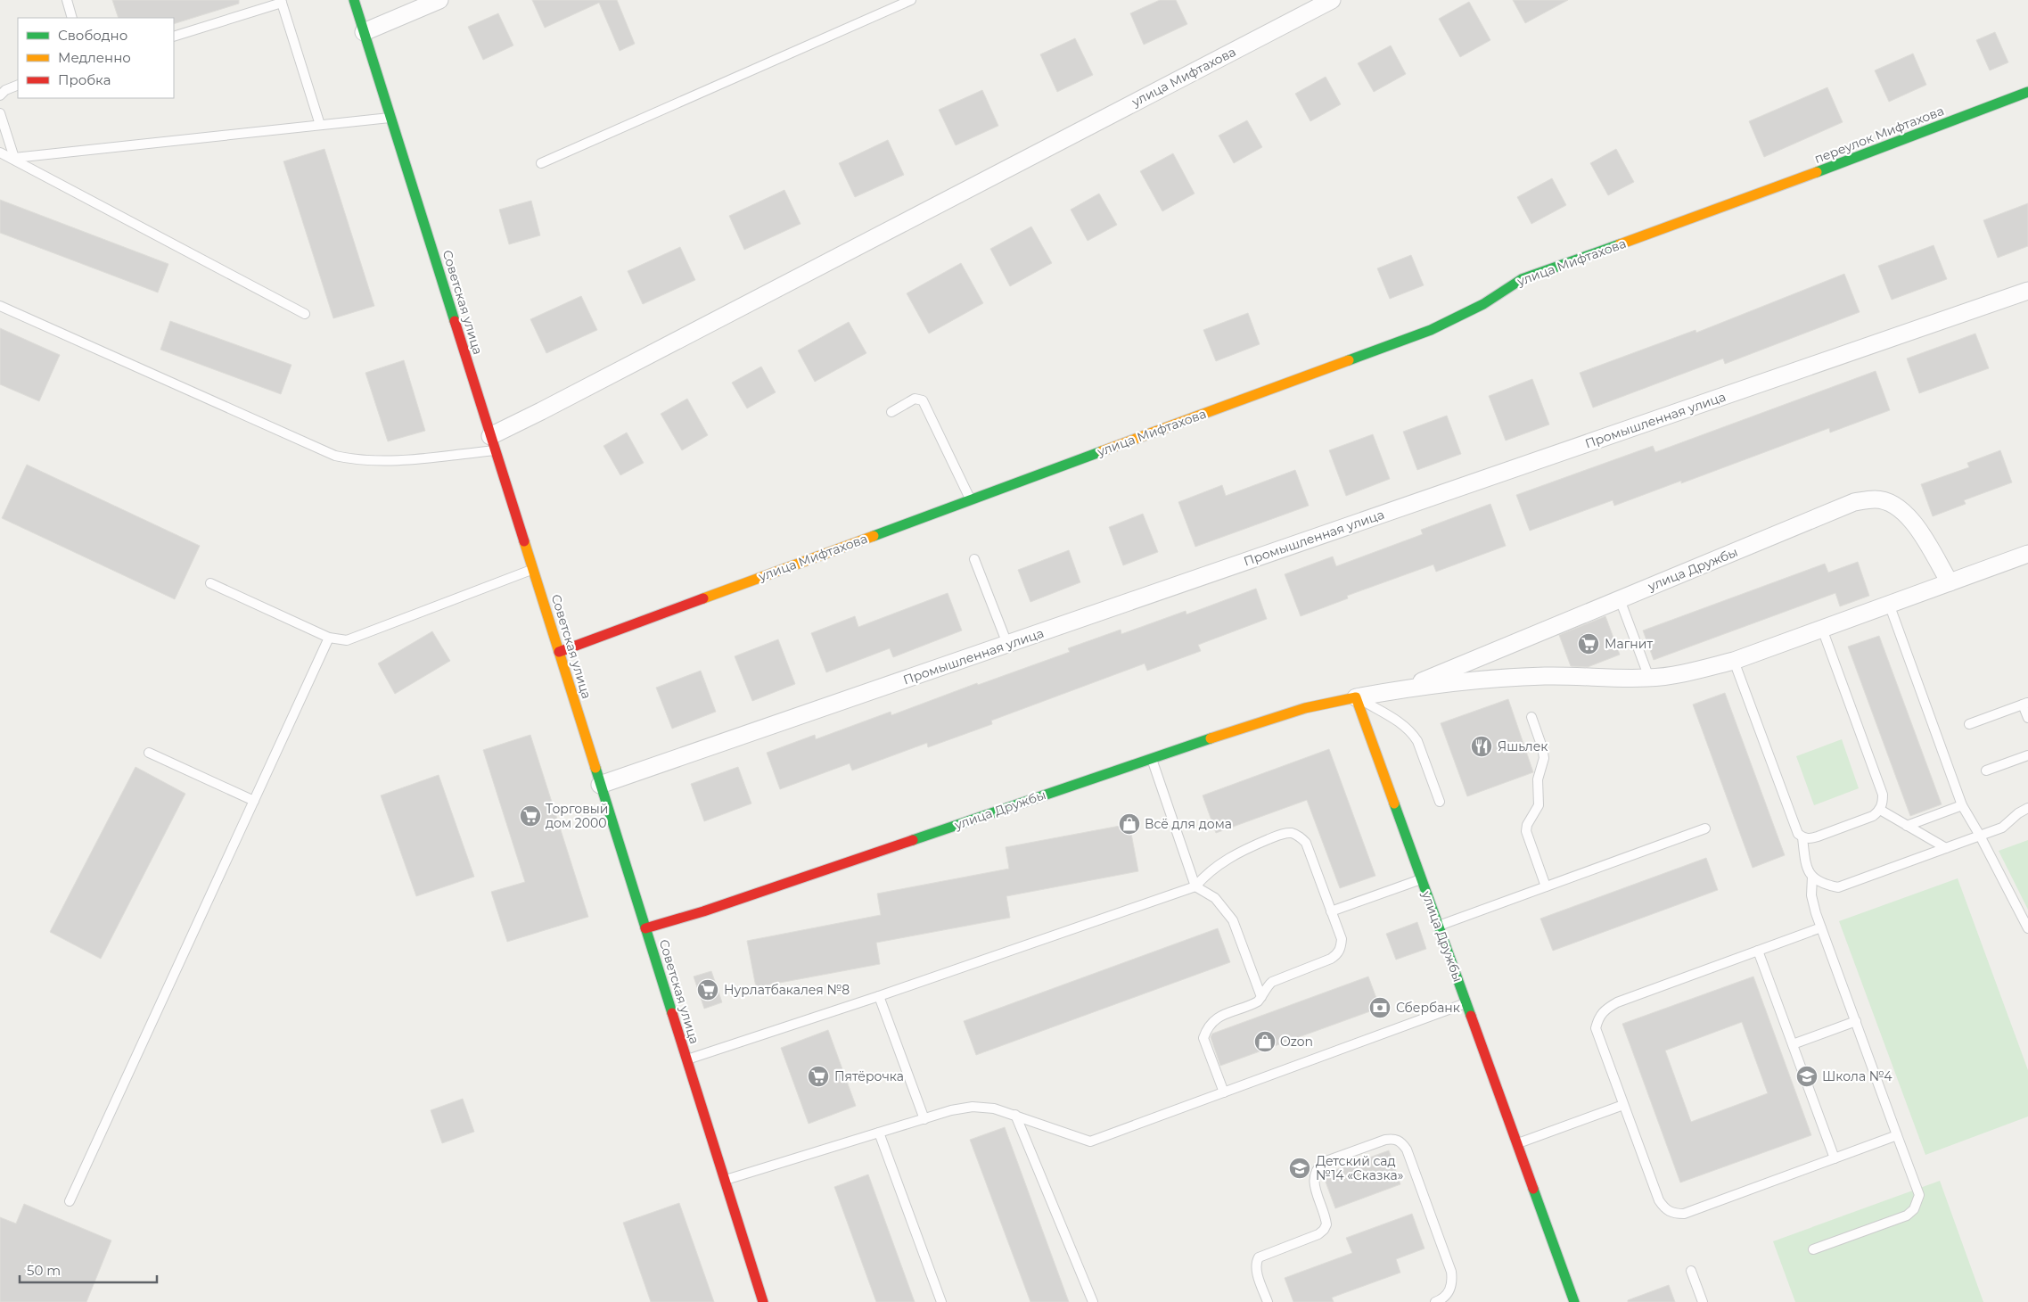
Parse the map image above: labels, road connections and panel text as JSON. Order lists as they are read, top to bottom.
{
  "streets": {
    "street": [
      "улица Мифтахова",
      "переулок Мифтахова",
      "Советская улица",
      "Промышленная улица",
      "улица Дружбы"
    ]
  },
  "crossings": [
    ["улица Мифтахова", "переулок Мифтахова"],
    ["улица Мифтахова", "Советская улица"],
    ["Советская улица", "Промышленная улица"],
    ["Советская улица", "улица Дружбы"]
  ],
  "places": {
    "supermarket": [
      "Магнит",
      "Торговый дом 2000",
      "Нурлатбакалея №8",
      "Пятёрочка"
    ],
    "restaurant": ["Яшьлек"],
    "shop": ["Всё для дома", "Ozon"],
    "bank": ["Сбербанк"],
    "school or university": ["Школа №4", "Детский сад №14 «Сказка»"]
  },
  "legend": ["Свободно", "Медленно", "Пробка"],
  "scale_bar": "50 m"
}
